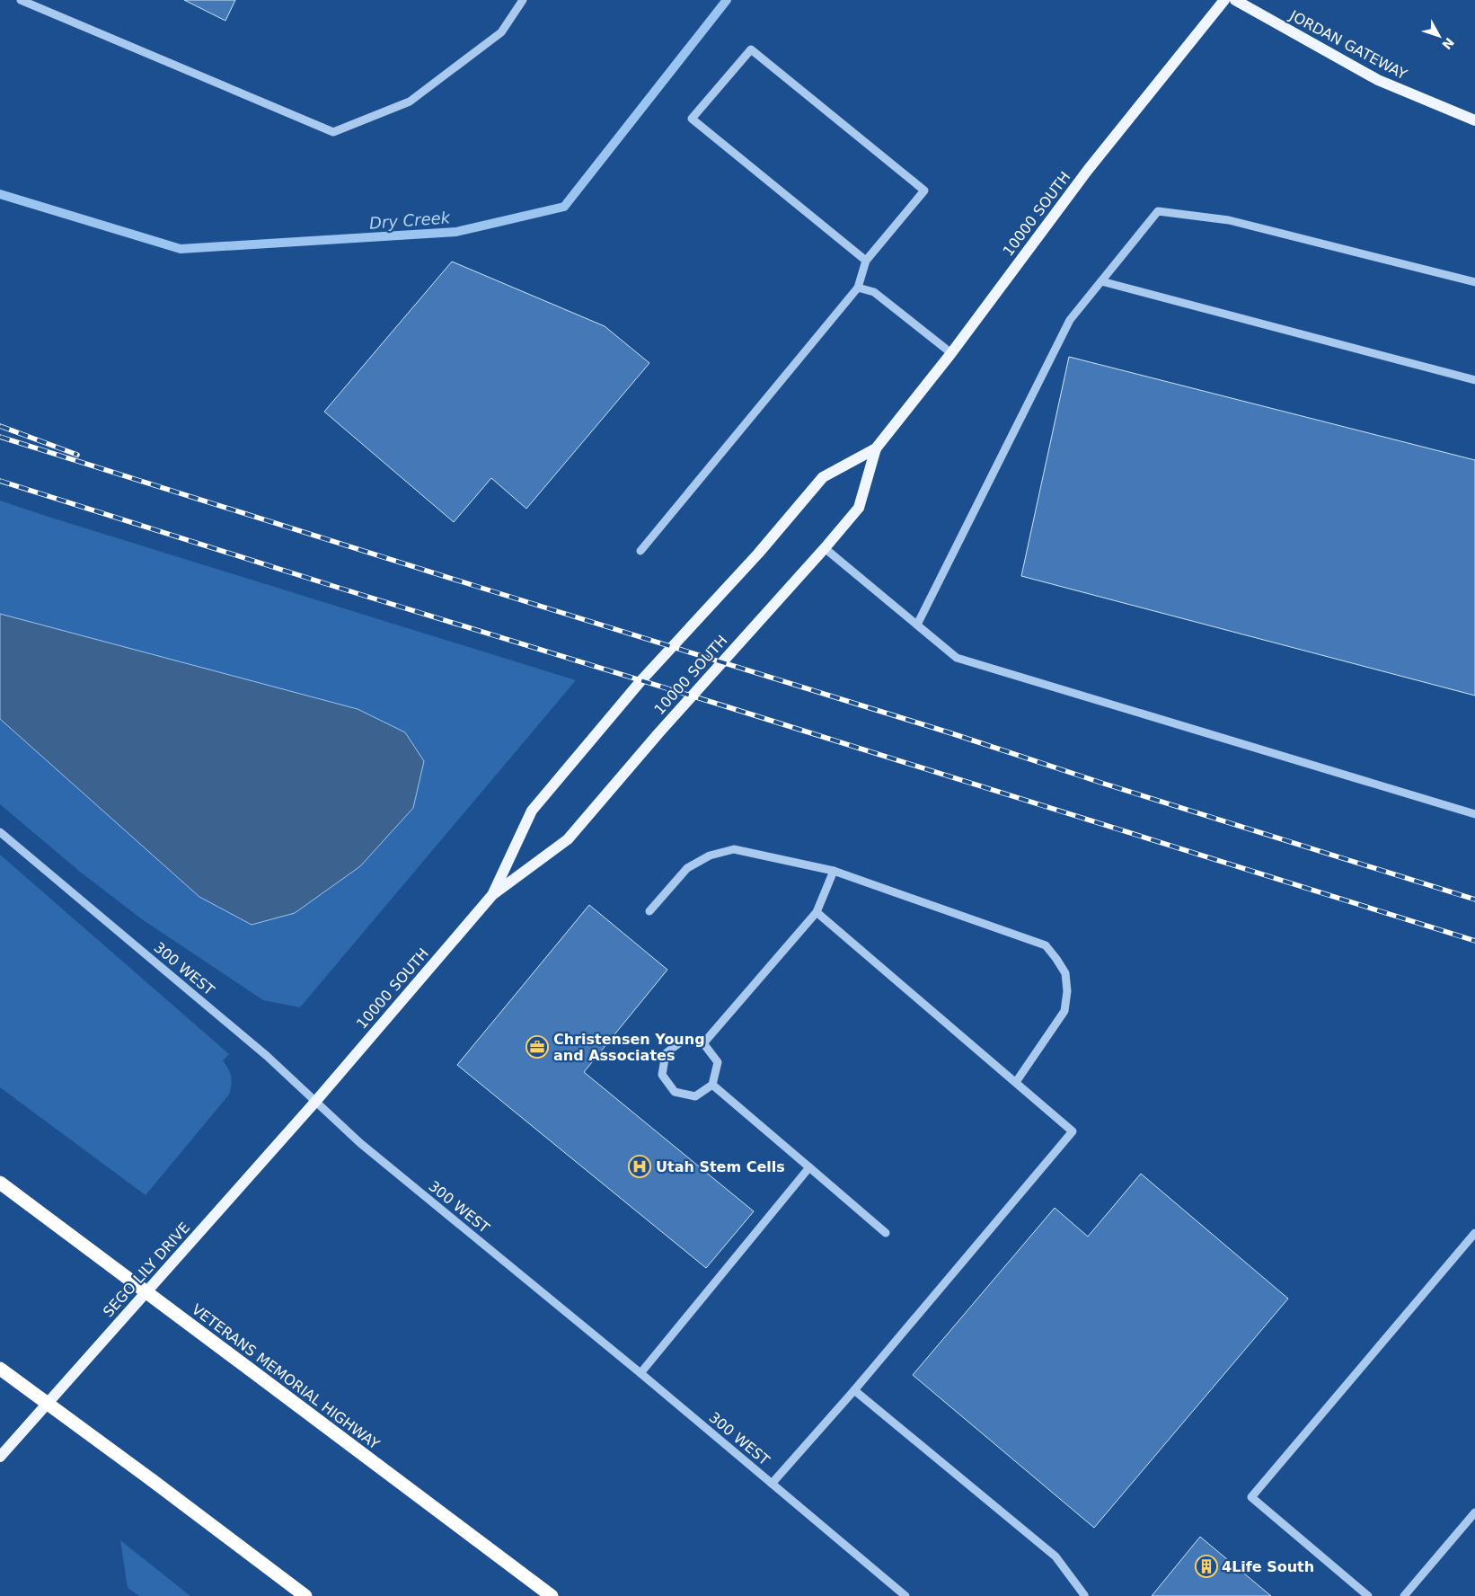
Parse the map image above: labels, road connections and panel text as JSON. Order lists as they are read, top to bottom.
{
  "streets": {
    "highway": ["VETERANS MEMORIAL HIGHWAY"],
    "main road": ["JORDAN GATEWAY", "10000 SOUTH", "SEGO LILY DRIVE"],
    "street": ["300 WEST"]
  },
  "crossings": [
    ["10000 SOUTH", "300 WEST"],
    ["10000 SOUTH", "SEGO LILY DRIVE"],
    ["300 WEST", "SEGO LILY DRIVE"]
  ],
  "water": ["Dry Creek"],
  "places": {
    "office": ["Christensen Young and Associates"],
    "hospital": ["Utah Stem Cells"],
    "building": ["4Life South"]
  },
  "north": "bottom right"
}
